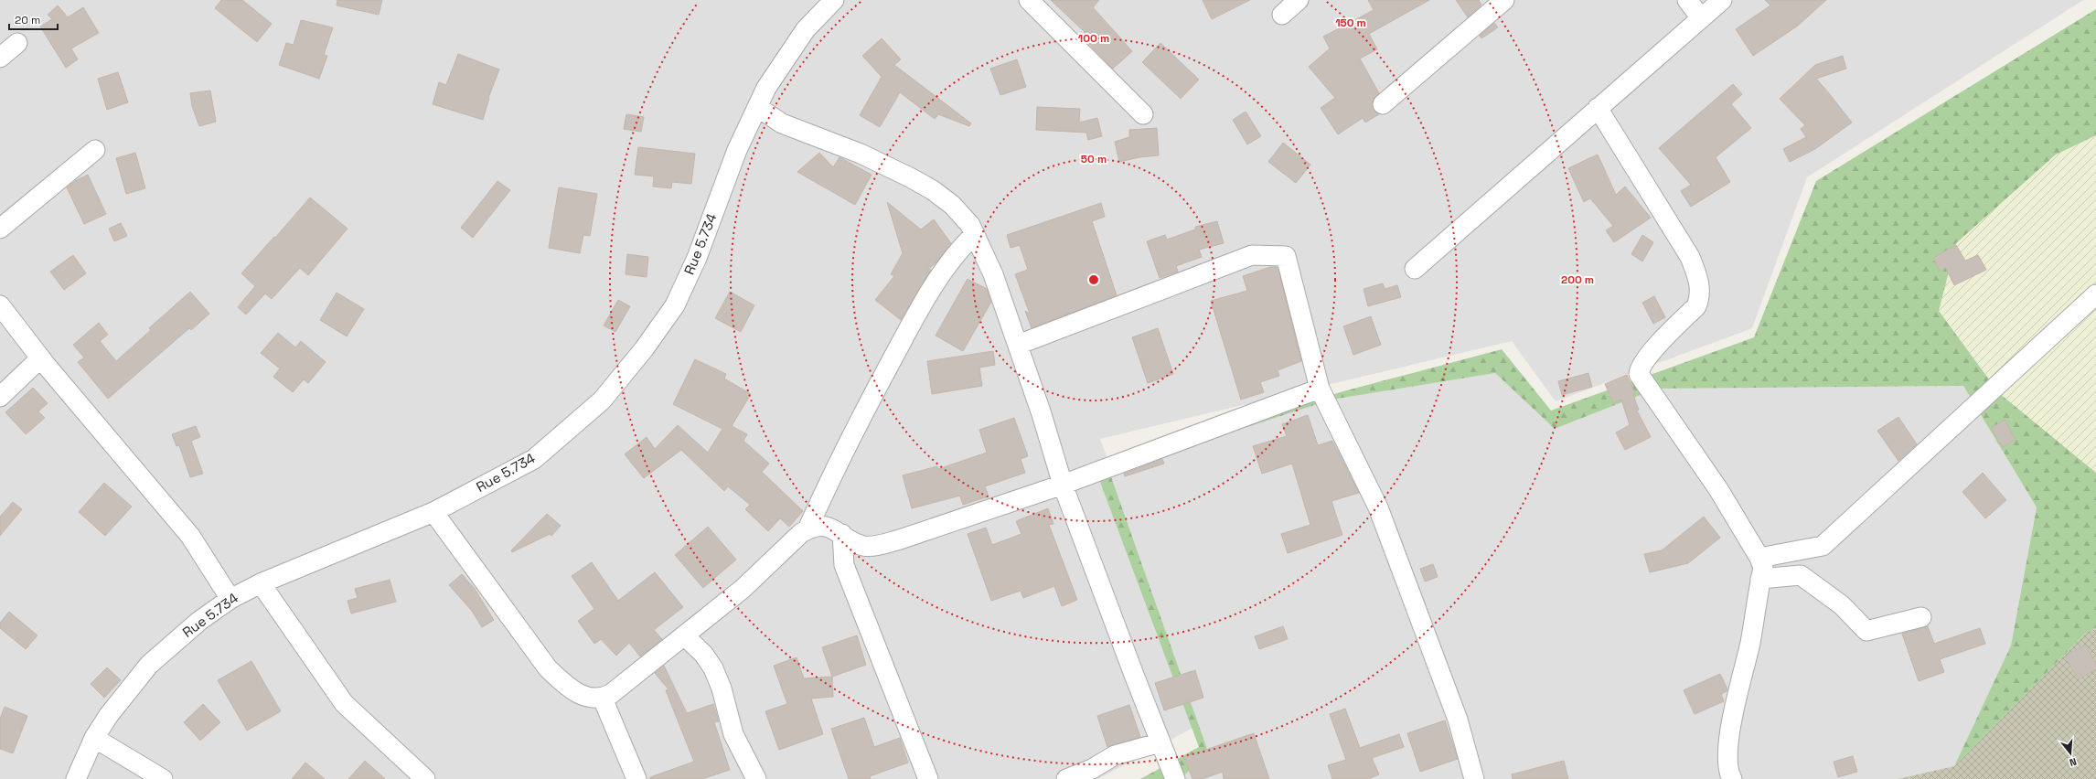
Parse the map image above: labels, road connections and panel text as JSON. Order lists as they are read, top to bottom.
{
  "streets": {
    "street": ["Rue 5.734"]
  },
  "scale_bar": "20 m",
  "north": "bottom",
  "rings": [
    "150 m",
    "100 m",
    "50 m",
    "200 m"
  ]
}
